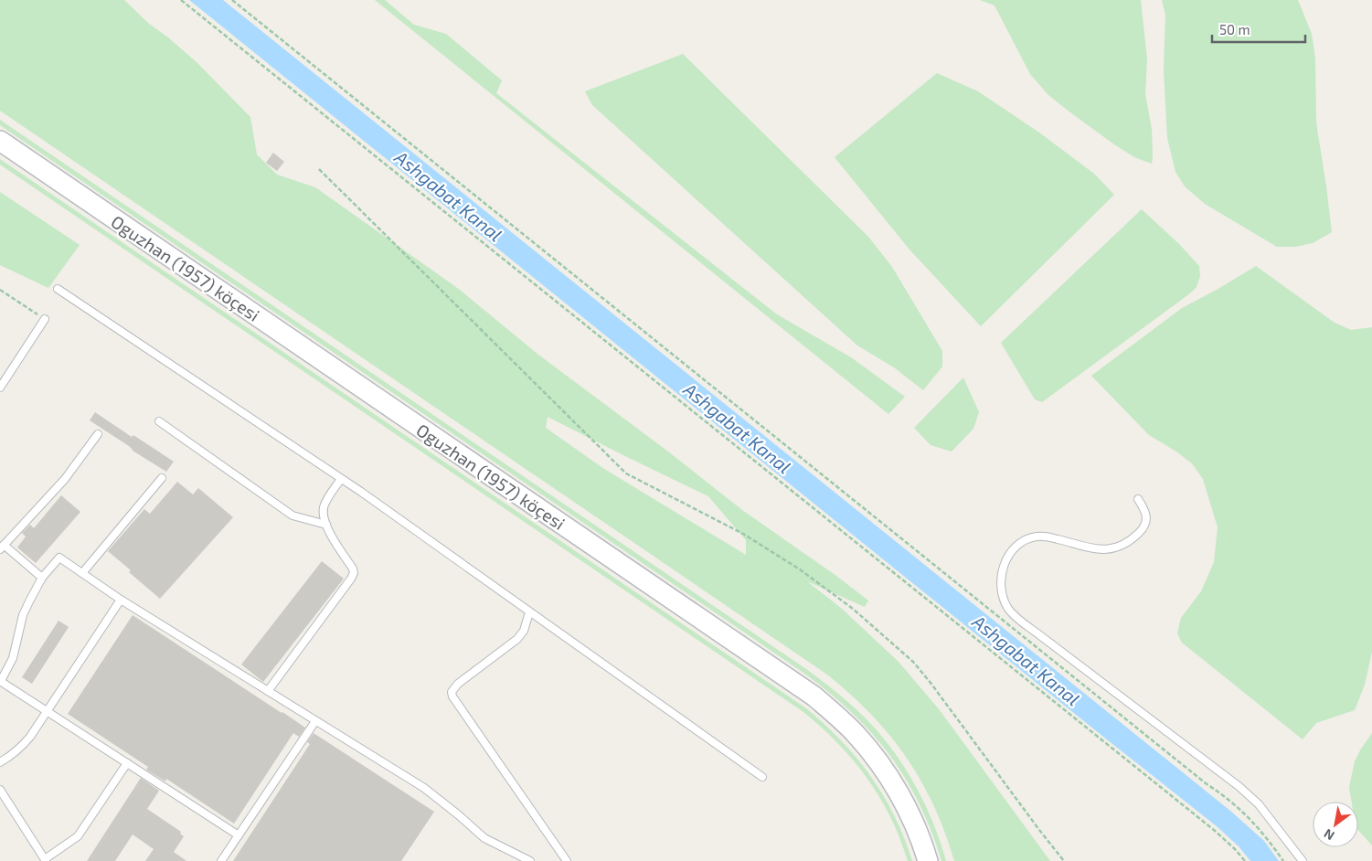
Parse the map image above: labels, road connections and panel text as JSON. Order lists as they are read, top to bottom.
{
  "streets": {
    "main road": ["Oguzhan (1957) köçesi"]
  },
  "water": ["Ashgabat Kanal"],
  "scale_bar": "50 m",
  "north": "bottom left"
}
